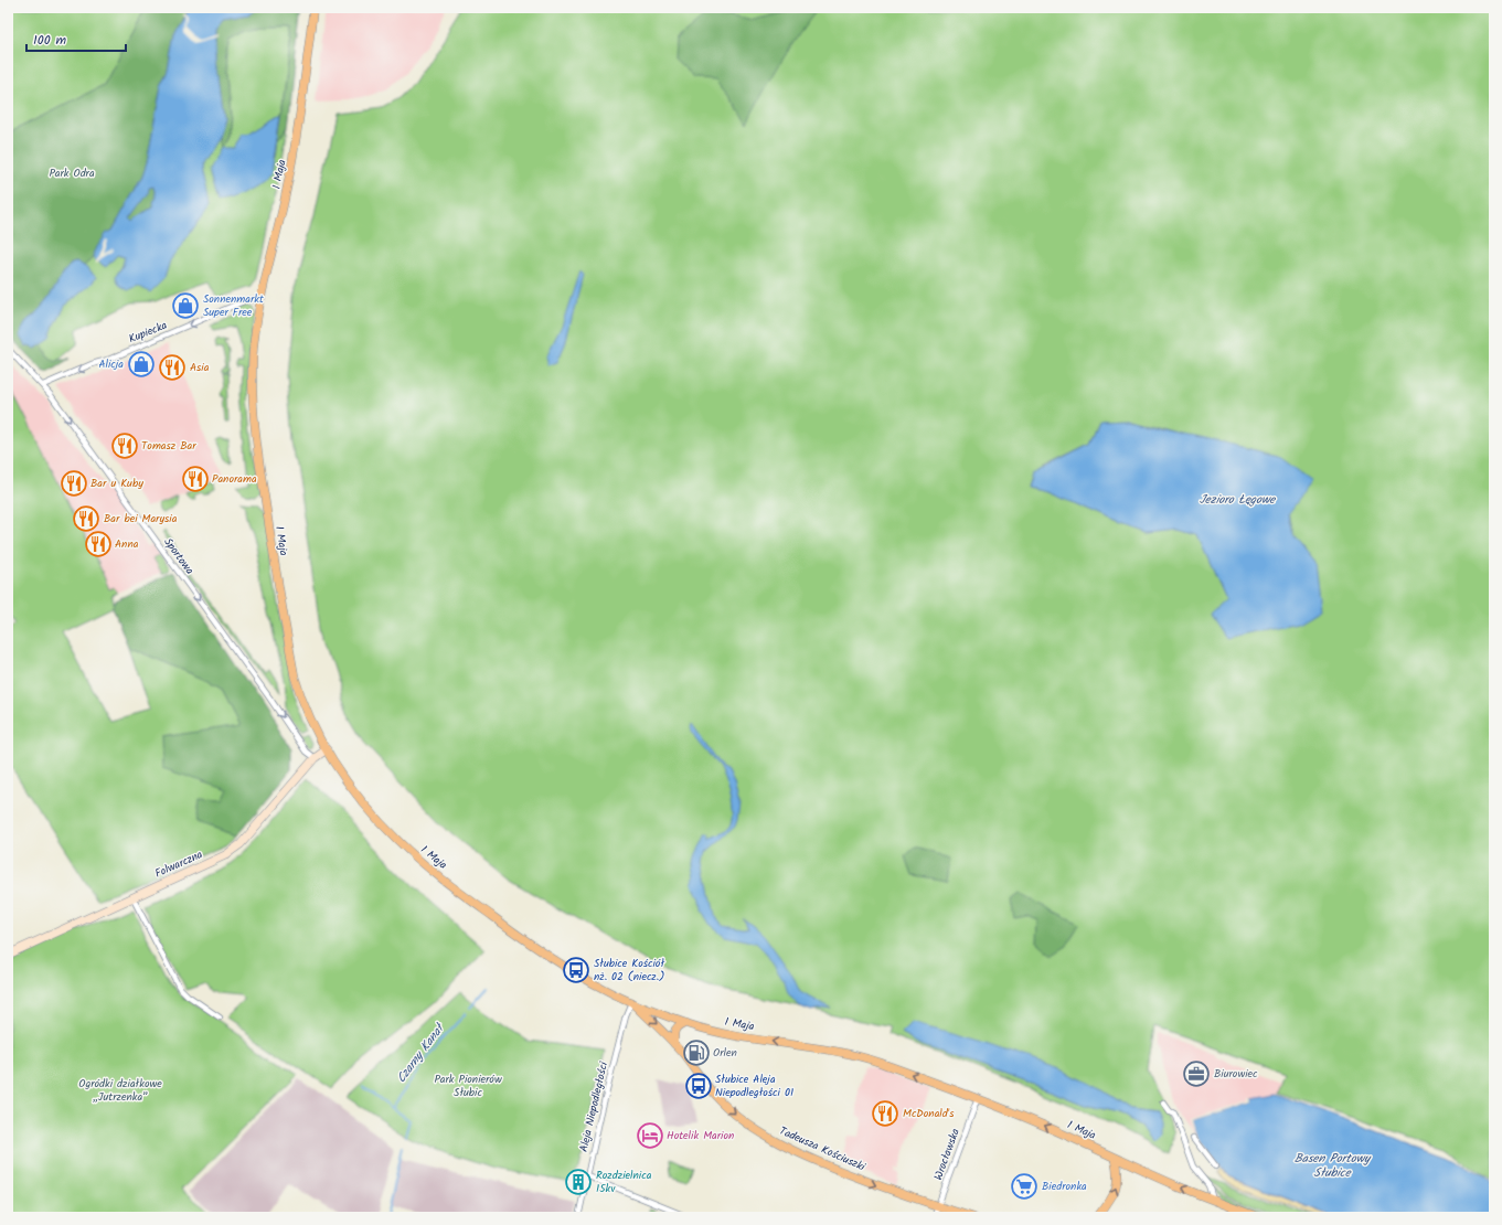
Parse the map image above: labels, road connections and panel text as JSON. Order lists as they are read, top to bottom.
{
  "streets": {
    "main road": ["1 Maja", "Tadeusza Kościuszki"],
    "street": [
      "Kupiecka",
      "Sportowa",
      "Folwarczna",
      "Aleja Niepodległości",
      "Wrocławska"
    ]
  },
  "crossings": [
    ["1 Maja", "Kupiecka"],
    ["1 Maja", "Folwarczna"],
    ["1 Maja", "Aleja Niepodległości"],
    ["1 Maja", "Tadeusza Kościuszki"],
    ["1 Maja", "Wrocławska"],
    ["Kupiecka", "Sportowa"],
    ["Sportowa", "Folwarczna"],
    ["Aleja Niepodległości", "Tadeusza Kościuszki"],
    ["Tadeusza Kościuszki", "Wrocławska"]
  ],
  "one_way": ["Kupiecka", "Sportowa", "Tadeusza Kościuszki"],
  "water": ["Jezioro Łęgowe", "Czarny Kanał", "Basen Portowy Słubice"],
  "parks": ["Park Odra", "Park Pionierów Słubic", "Ogródki działkowe „Jutrzenka”"],
  "places": {
    "shop": ["Sonnenmarkt Super Free", "Alicja"],
    "restaurant": [
      "Asia",
      "Tomasz Bar",
      "Panorama",
      "Bar u Kuby",
      "Bar bei Marysia",
      "Anna",
      "McDonald's"
    ],
    "bus stop": ["Słubice Kościół nż. 02 (niecz.)", "Słubice Aleja Niepodległości 01"],
    "fuel station": ["Orlen"],
    "office": ["Biurowiec"],
    "hotel": ["Hotelik Marion"],
    "building": ["Rozdzielnica 15kv"],
    "supermarket": ["Biedronka"]
  },
  "scale_bar": "100 m"
}
